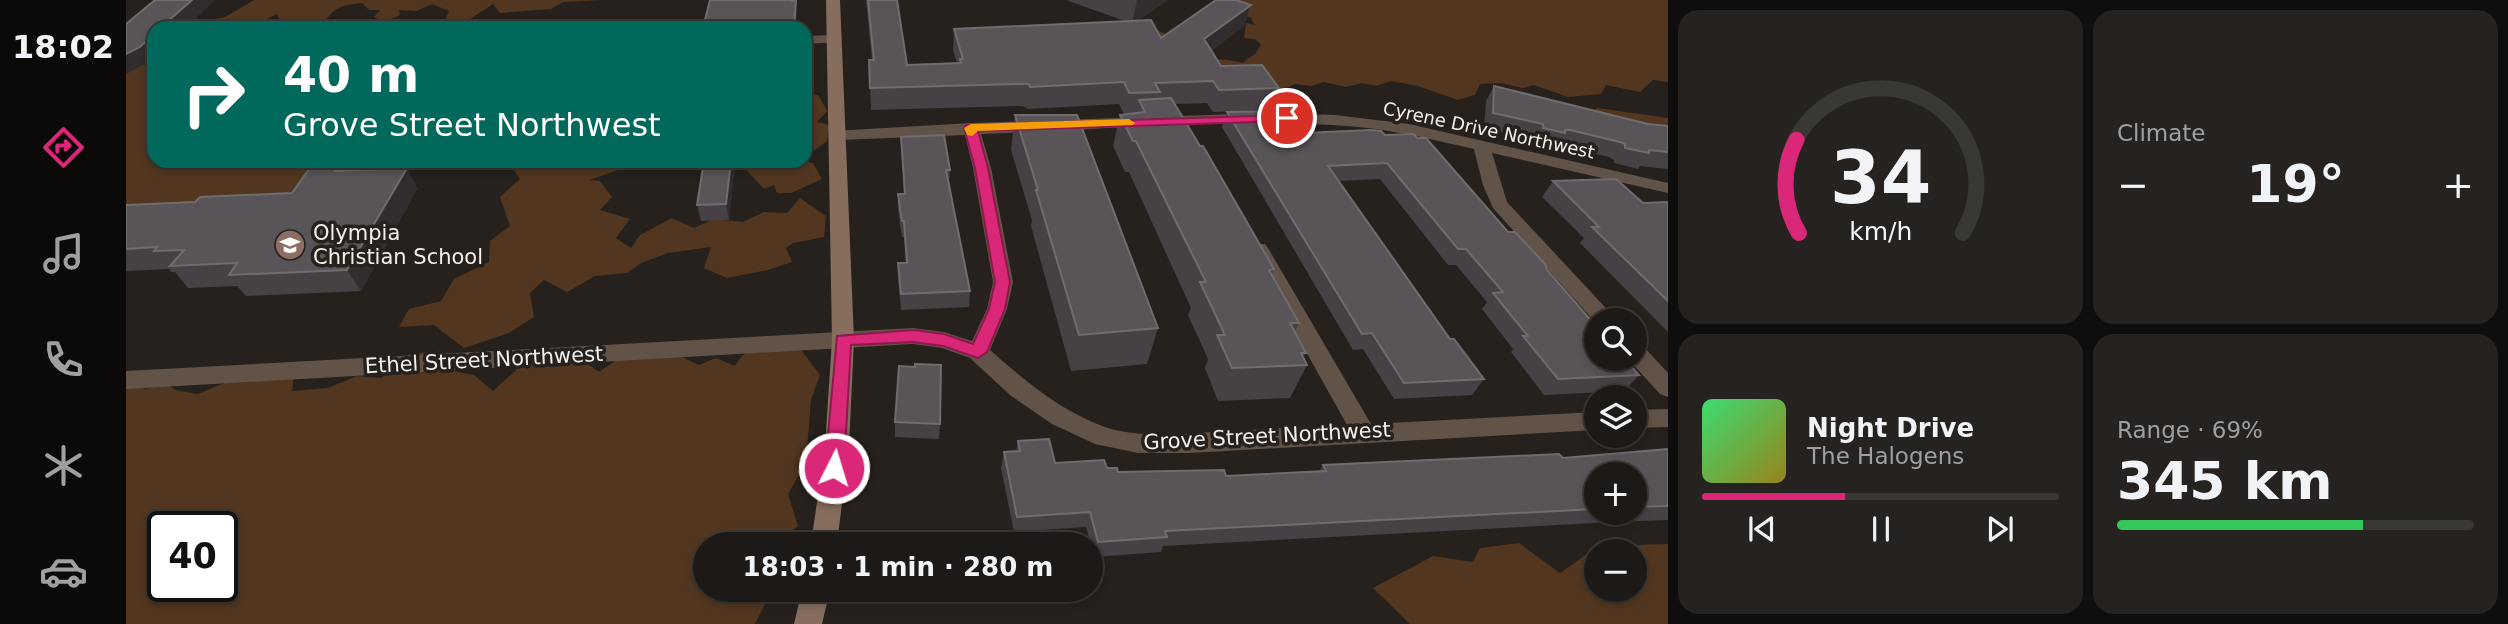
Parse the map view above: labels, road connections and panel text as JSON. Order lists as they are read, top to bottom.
{
  "streets": {
    "street": ["Cyrene Drive Northwest", "Ethel Street Northwest", "Grove Street Northwest"]
  },
  "crossings": [
    ["Ethel Street Northwest", "Grove Street Northwest"]
  ],
  "places": {
    "school or university": ["Olympia Christian School"]
  },
  "page": {
    "tabs": "18:02",
    "tile": [
      "Climate",
      ["Range · 69%", "345 km"]
    ],
    "turn": ["40 m", "Grove Street Northwest"],
    "heat": ["−", "19°", "+"],
    "map_buttons": ["+", "−"],
    "song": ["Night Drive", "The Halogens"],
    "limit": "40",
    "trip": "18:03 · 1 min · 280 m",
    "gauge": ["34", "km/h"]
  }
}
